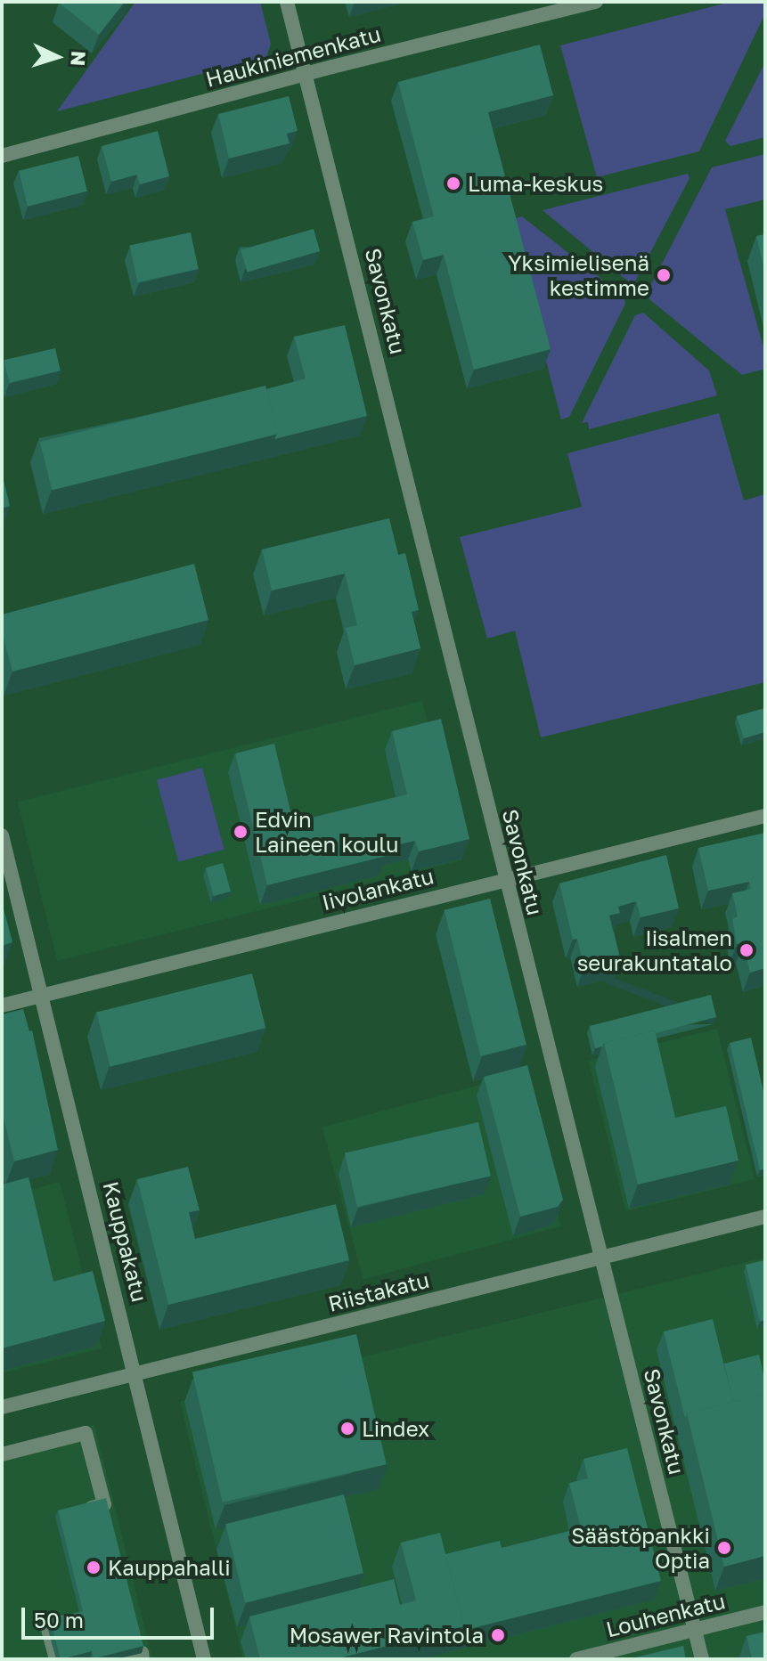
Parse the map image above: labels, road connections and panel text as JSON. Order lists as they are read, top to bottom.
{
  "streets": {
    "street": [
      "Haukiniemenkatu",
      "Savonkatu",
      "Iivolankatu",
      "Kauppakatu",
      "Riistakatu",
      "Louhenkatu"
    ]
  },
  "crossings": [
    ["Haukiniemenkatu", "Savonkatu"],
    ["Savonkatu", "Iivolankatu"],
    ["Savonkatu", "Riistakatu"],
    ["Savonkatu", "Louhenkatu"],
    ["Iivolankatu", "Kauppakatu"],
    ["Kauppakatu", "Riistakatu"]
  ],
  "places": [
    "Luma-keskus",
    "Yksimielisenä kestimme",
    "Edvin Laineen koulu",
    "Iisalmen seurakuntatalo",
    "Lindex",
    "Säästöpankki Optia",
    "Kauppahalli",
    "Mosawer Ravintola"
  ],
  "scale_bar": "50 m",
  "north": "right"
}
